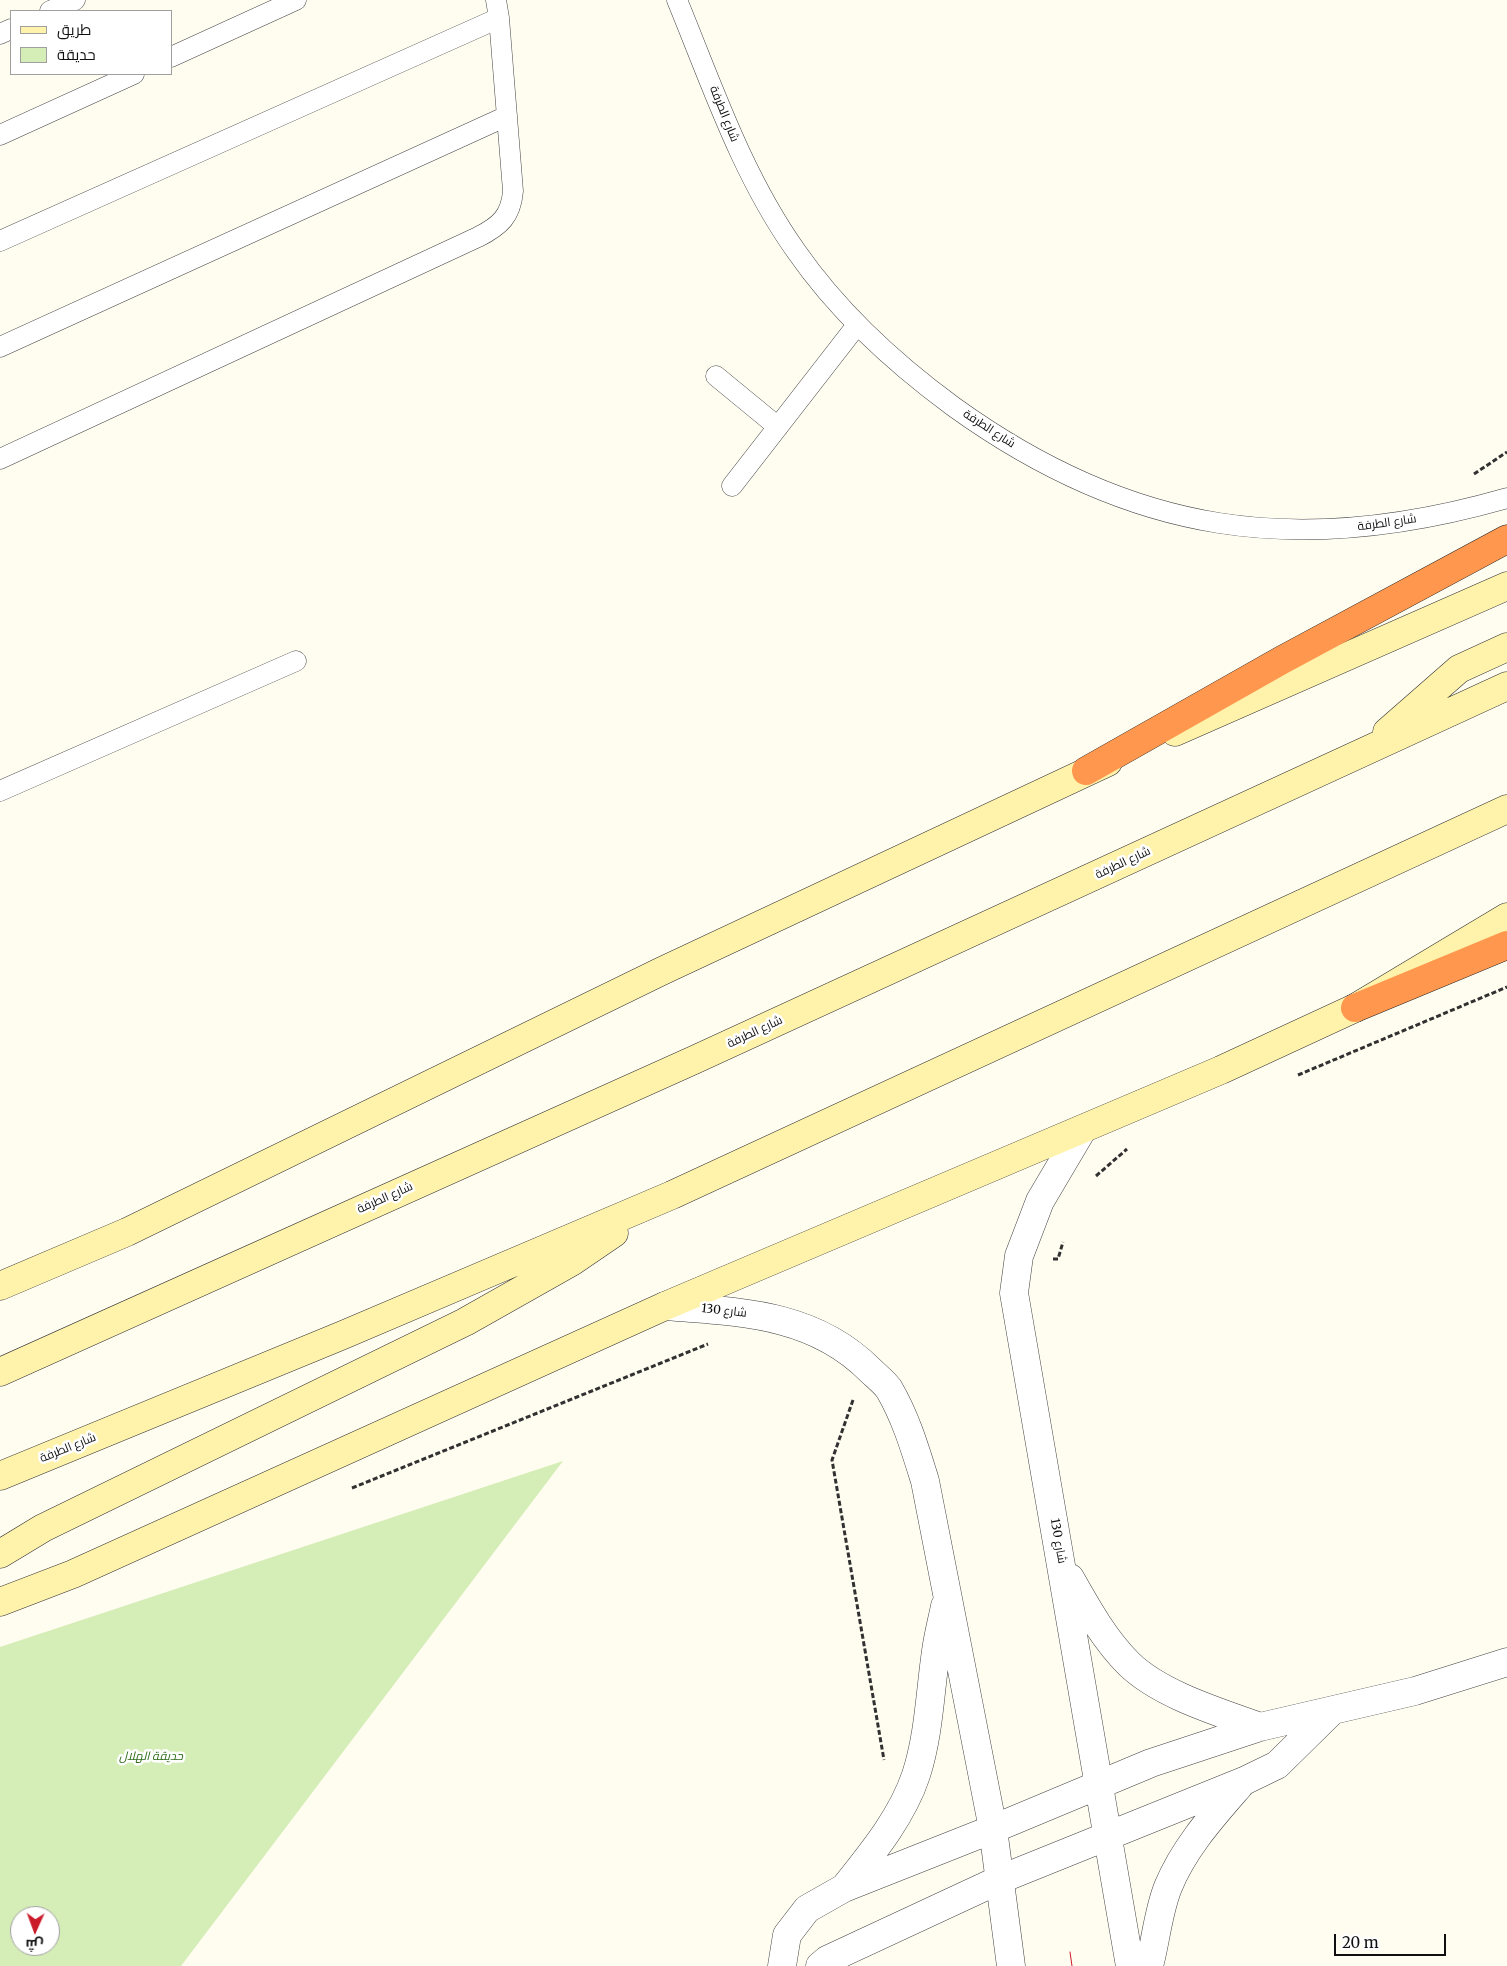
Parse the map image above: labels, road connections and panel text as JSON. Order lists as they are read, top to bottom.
{
  "streets": {
    "main road": ["شارع الطرفة"],
    "street": ["شارع 130"]
  },
  "parks": ["حديقة الهلال"],
  "legend": ["طريق", "حديقة"],
  "scale_bar": "20 m",
  "north": "bottom"
}
